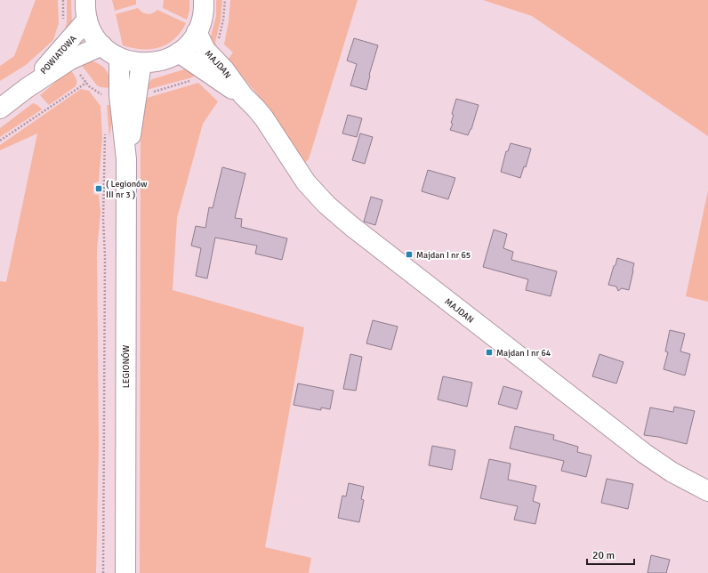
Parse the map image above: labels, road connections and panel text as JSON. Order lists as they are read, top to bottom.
{
  "streets": {
    "main road": ["POWIATOWA", "MAJDAN", "LEGIONÓW"]
  },
  "places": {
    "transit": ["( Legionów III nr 3 )", "Majdan I nr 65", "Majdan I nr 64"]
  },
  "scale_bar": "20 m"
}
